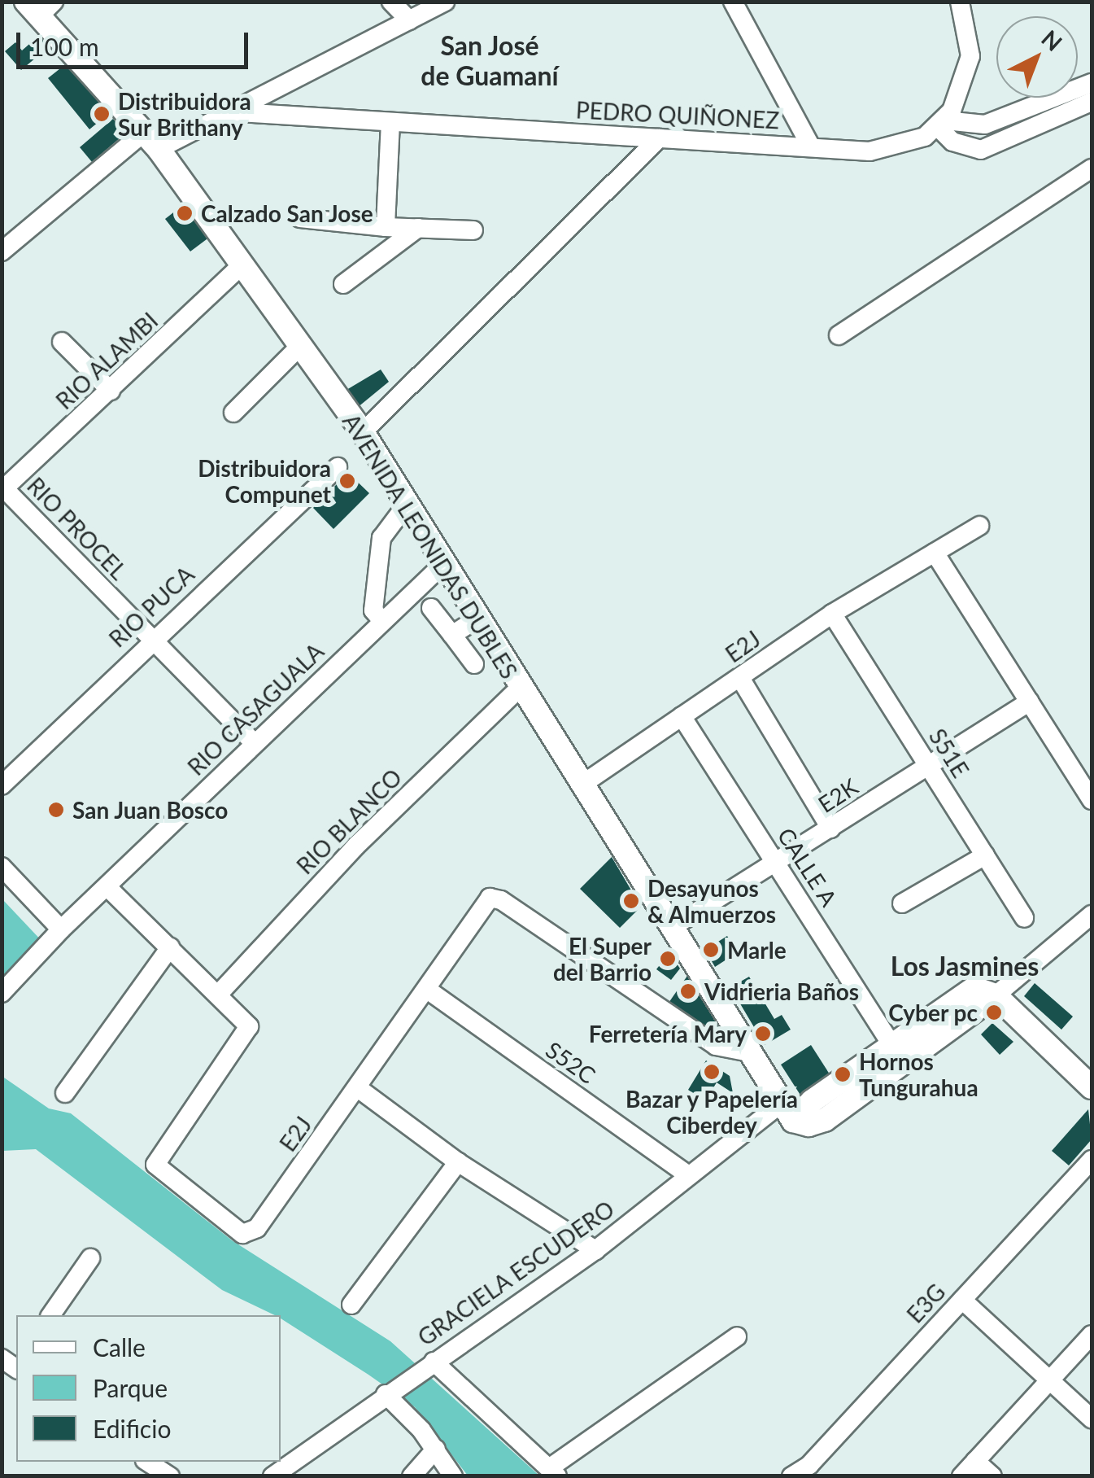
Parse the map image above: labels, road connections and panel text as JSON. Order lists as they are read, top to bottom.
{
  "streets": {
    "main road": ["AVENIDA LEONIDAS DUBLES"],
    "street": [
      "PEDRO QUIÑONEZ",
      "RIO ALAMBI",
      "RIO PROCEL",
      "RIO PUCA",
      "E2J",
      "RIO CASAGUALA",
      "S51E",
      "E2K",
      "RIO BLANCO",
      "CALLE A",
      "S52C",
      "GRACIELA ESCUDERO",
      "E3G"
    ]
  },
  "crossings": [
    ["RIO ALAMBI", "RIO PROCEL"],
    ["RIO ALAMBI", "AVENIDA LEONIDAS DUBLES"],
    ["RIO PROCEL", "RIO PUCA"],
    ["RIO PROCEL", "RIO CASAGUALA"],
    ["AVENIDA LEONIDAS DUBLES", "E2J"],
    ["AVENIDA LEONIDAS DUBLES", "RIO CASAGUALA"],
    ["AVENIDA LEONIDAS DUBLES", "E2K"],
    ["AVENIDA LEONIDAS DUBLES", "RIO BLANCO"],
    ["AVENIDA LEONIDAS DUBLES", "GRACIELA ESCUDERO"],
    ["E2J", "S51E"],
    ["E2J", "RIO BLANCO"],
    ["E2J", "CALLE A"],
    ["E2J", "S52C"],
    ["S51E", "E2K"],
    ["E2K", "CALLE A"],
    ["S52C", "GRACIELA ESCUDERO"]
  ],
  "districts": ["San José de Guamaní", "Los Jasmines"],
  "places": [
    "Distribuidora Sur Brithany",
    "Calzado San Jose",
    "Distribuidora Compunet",
    "San Juan Bosco",
    "Desayunos & Almuerzos",
    "Marle",
    "El Super del Barrio",
    "Vidrieria Baños",
    "Cyber pc",
    "Ferretería Mary",
    "Bazar y Papelería Ciberdey",
    "Hornos Tungurahua"
  ],
  "legend": ["Calle", "Parque", "Edificio"],
  "scale_bar": "100 m",
  "north": "top right"
}
